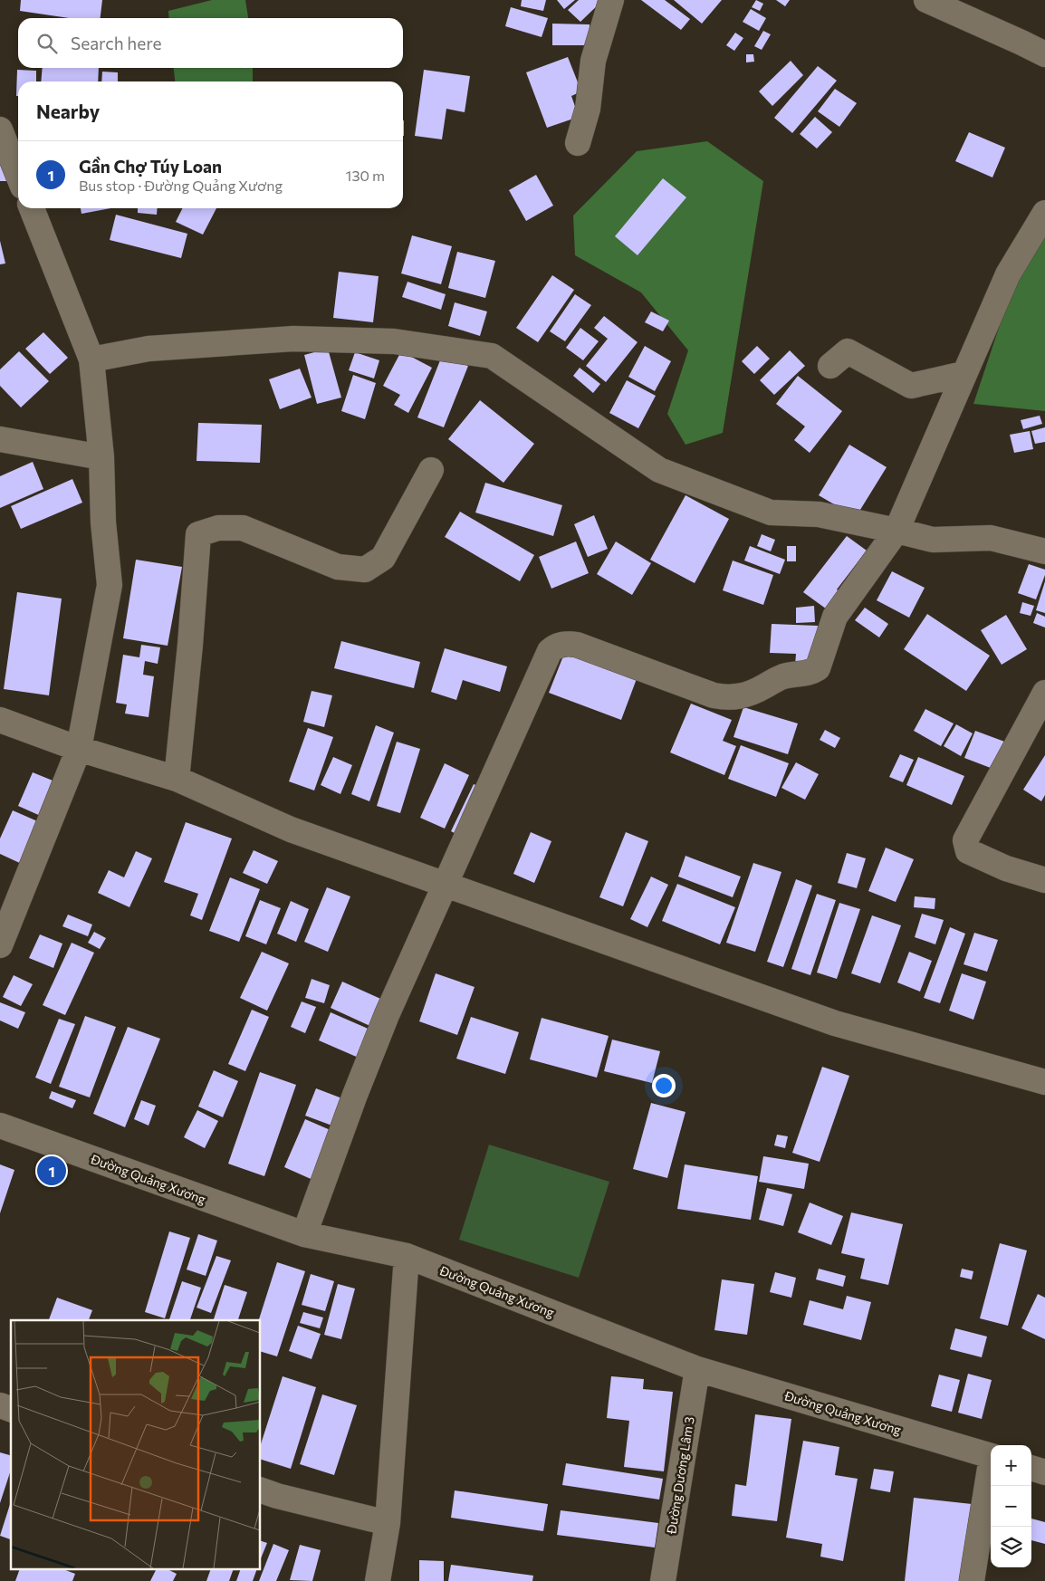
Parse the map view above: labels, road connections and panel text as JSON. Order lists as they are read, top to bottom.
{
  "streets": {
    "street": ["Đường Quảng Xương", "Đường Dương Lâm 3"]
  },
  "crossings": [
    ["Đường Quảng Xương", "Đường Dương Lâm 3"]
  ],
  "page": {
    "search": "Search here",
    "heading": "Nearby",
    "list": [
      {
        "mark": "1",
        "name": "Gần Chợ Túy Loan",
        "note": "Bus stop · Đường Quảng Xương",
        "value": "130 m"
      }
    ],
    "pins": "1",
    "map_buttons": ["+", "−"]
  }
}
